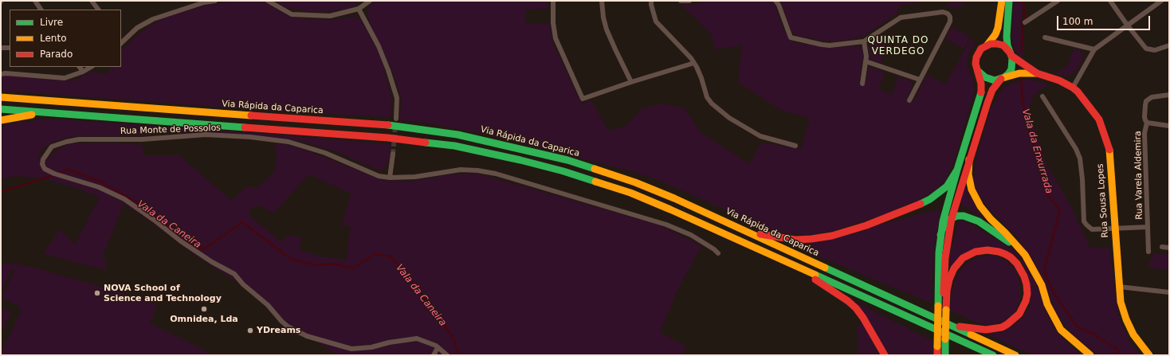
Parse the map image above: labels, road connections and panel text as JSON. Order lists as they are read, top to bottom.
{
  "streets": {
    "main road": ["Via Rápida da Caparica", "Rua Sousa Lopes"],
    "street": ["Rua Monte de Possolos", "Rua Varela Aldemira"]
  },
  "crossings": [
    ["Rua Varela Aldemira", "Rua Sousa Lopes"]
  ],
  "districts": ["QUINTA DO VERDEGO"],
  "water": ["Vala da Enxurrada", "Vala da Caneira"],
  "places": ["NOVA School of Science and Technology", "Omnidea, Lda", "YDreams"],
  "legend": ["Livre", "Lento", "Parado"],
  "scale_bar": "100 m"
}
